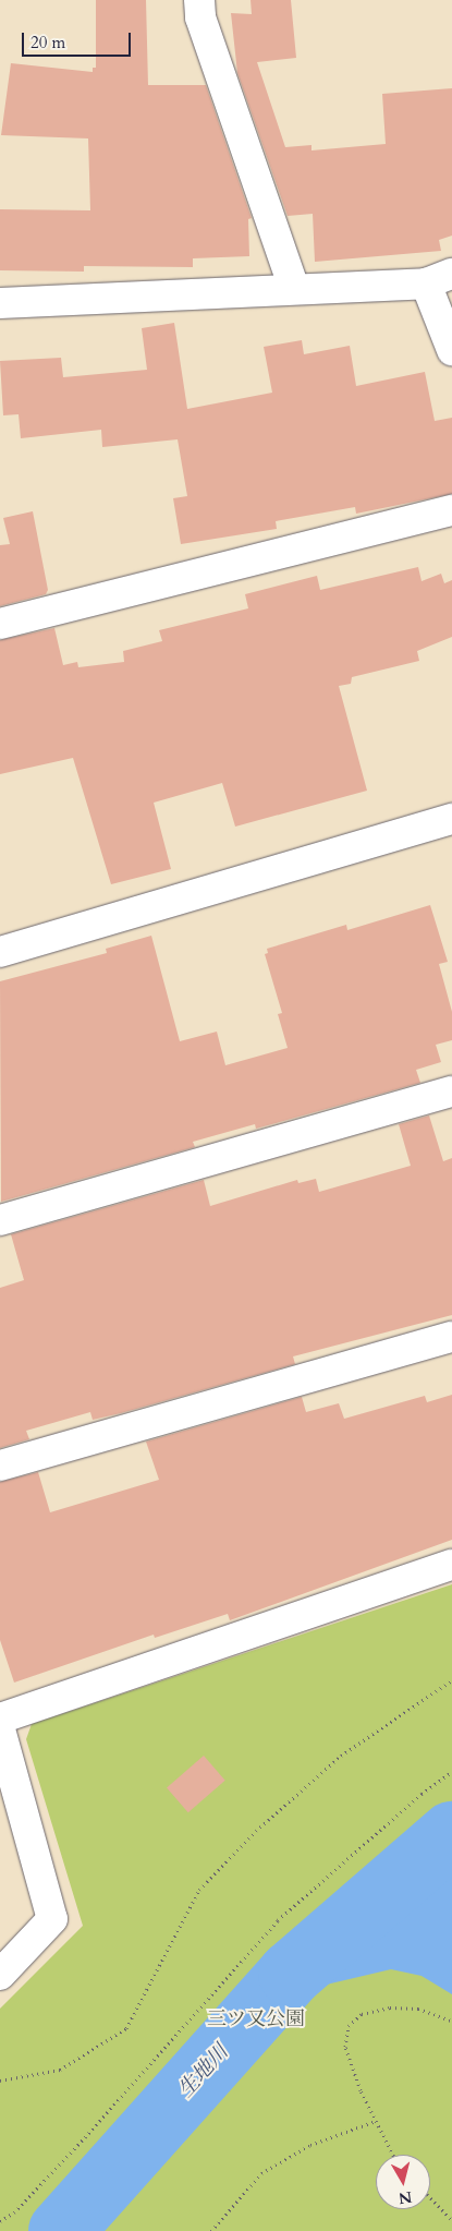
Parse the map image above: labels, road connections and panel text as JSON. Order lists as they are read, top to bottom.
{
  "water": ["生地川"],
  "parks": ["三ツ又公園"],
  "scale_bar": "20 m",
  "north": "bottom"
}
